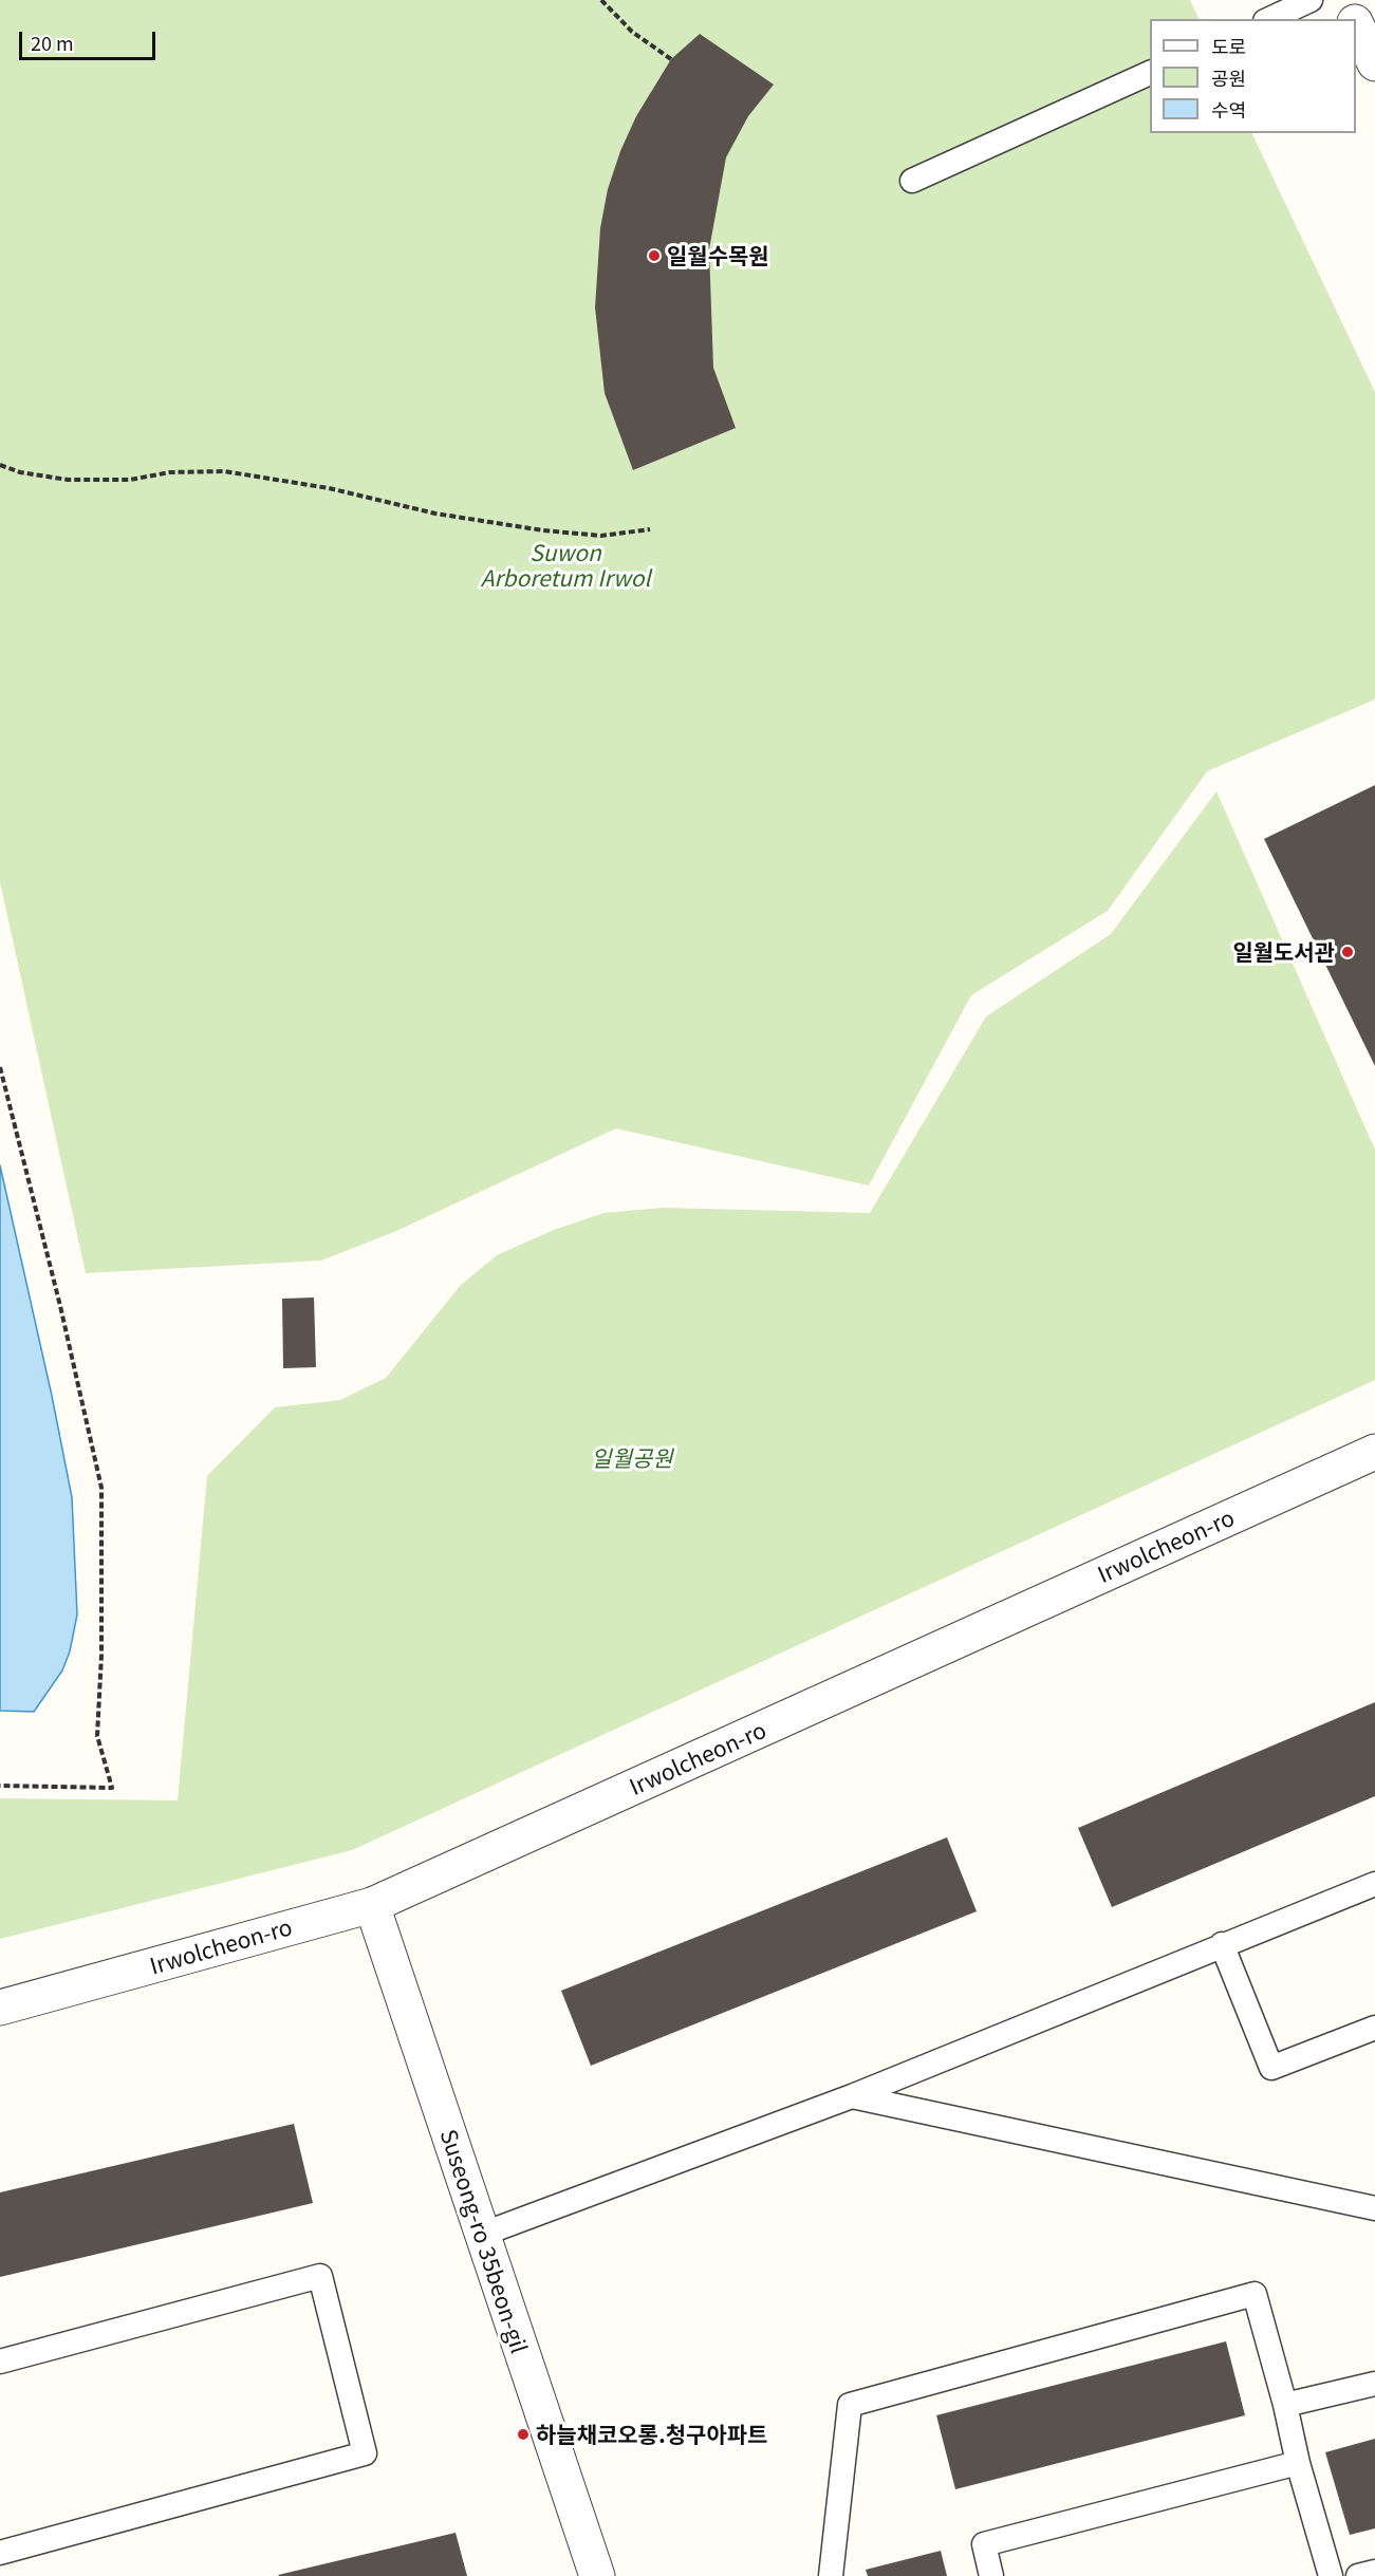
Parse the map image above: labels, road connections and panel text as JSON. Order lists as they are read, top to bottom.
{
  "streets": {
    "street": ["Irwolcheon-ro", "Suseong-ro 35beon-gil"]
  },
  "crossings": [
    ["Irwolcheon-ro", "Suseong-ro 35beon-gil"]
  ],
  "parks": ["Suwon Arboretum Irwol", "일월공원"],
  "places": ["일월수목원", "일월도서관", "하늘채코오롱.청구아파트"],
  "legend": ["도로", "공원", "수역"],
  "scale_bar": "20 m"
}
